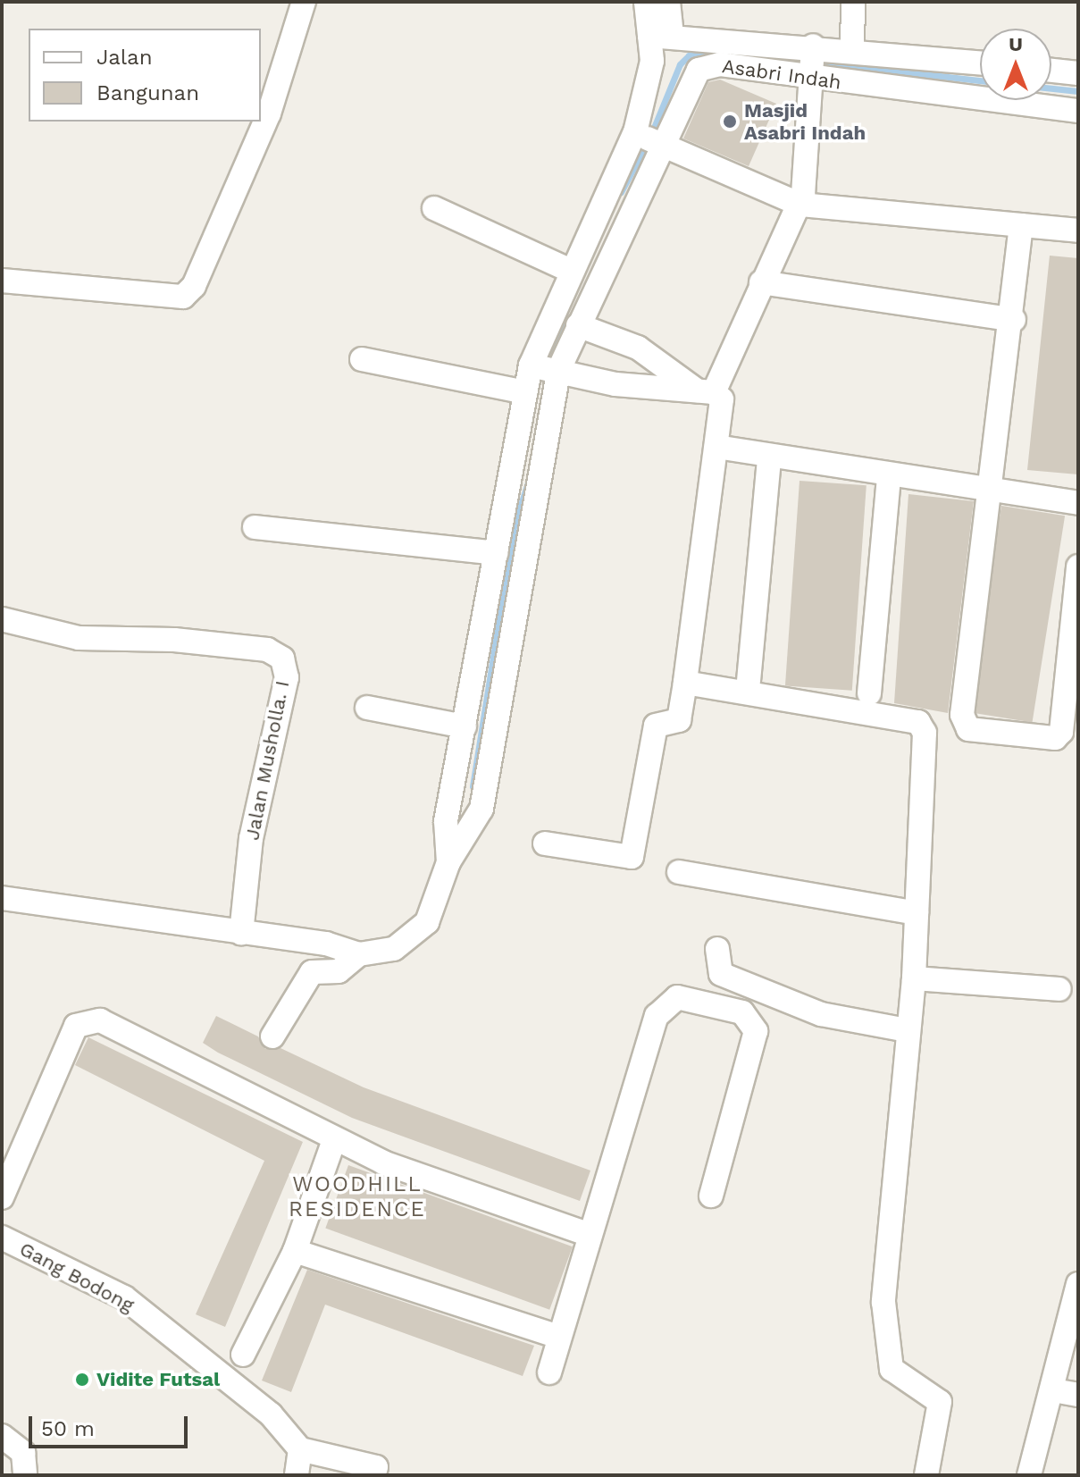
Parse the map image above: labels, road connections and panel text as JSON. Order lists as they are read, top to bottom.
{
  "streets": {
    "street": ["Asabri Indah", "Jalan Musholla. I", "Gang Bodong"]
  },
  "districts": ["WOODHILL RESIDENCE"],
  "places": ["Masjid Asabri Indah", "Vidite Futsal"],
  "legend": ["Jalan", "Bangunan"],
  "scale_bar": "50 m",
  "north": "top"
}
